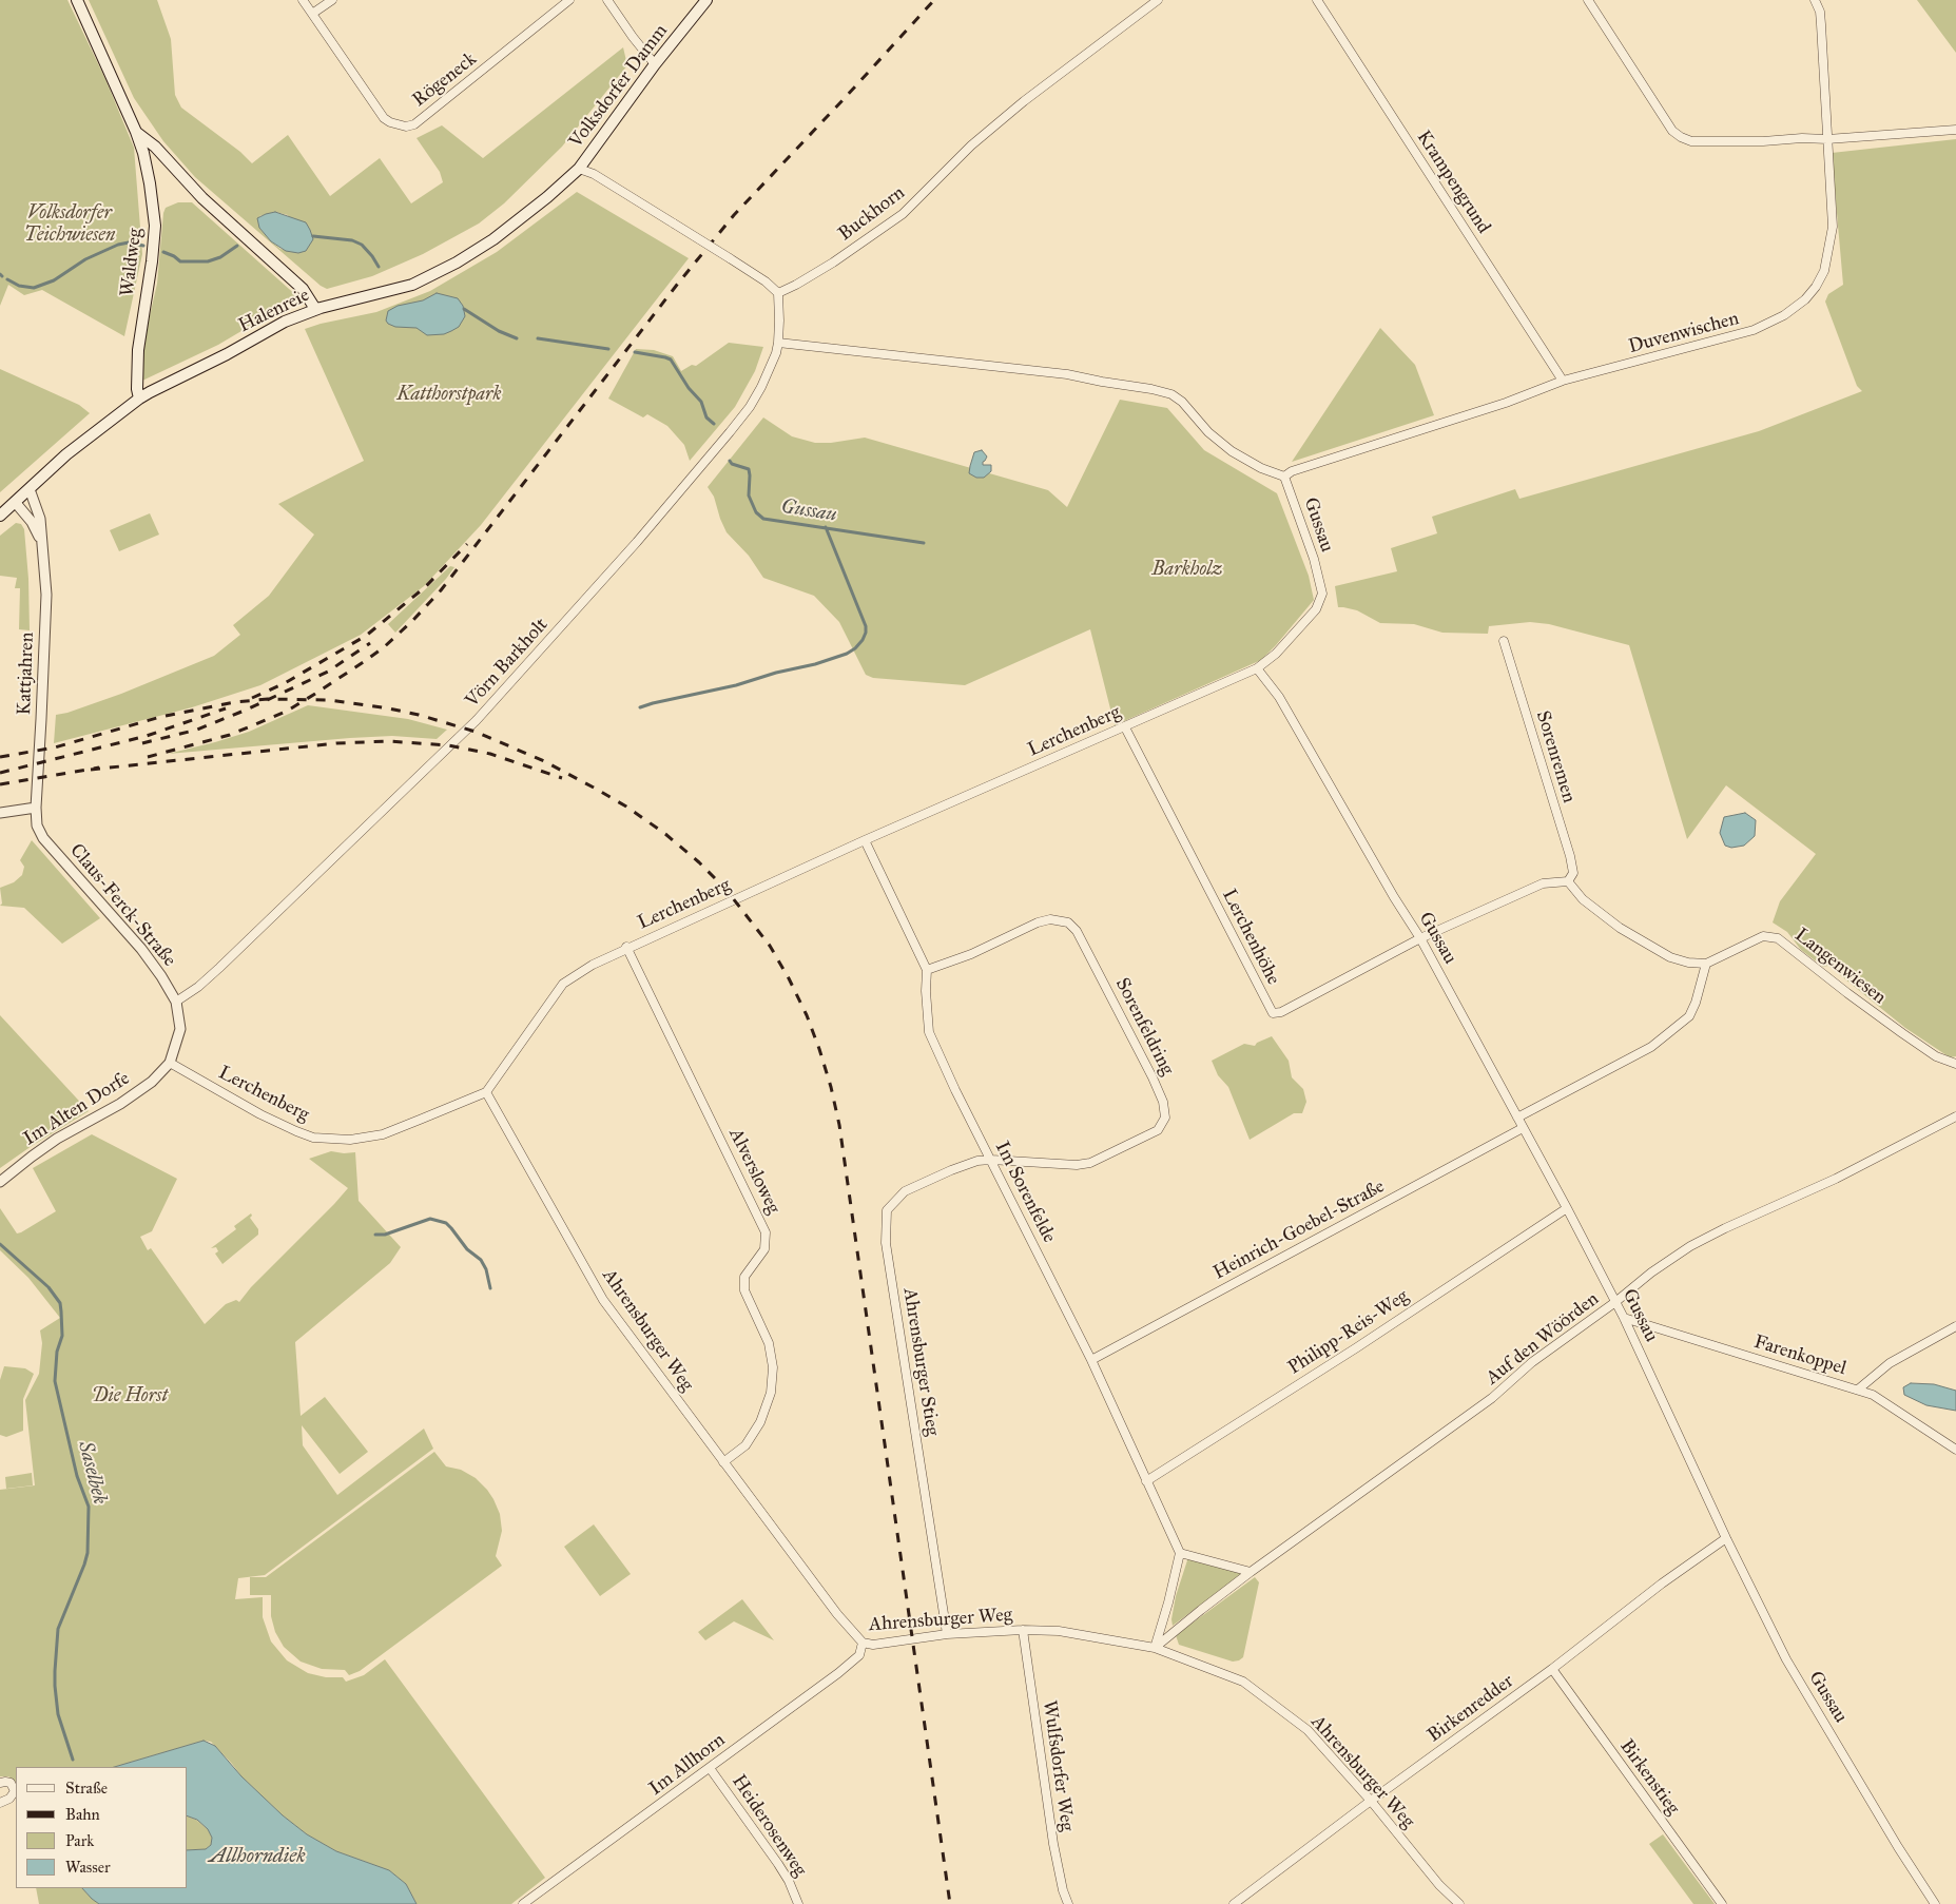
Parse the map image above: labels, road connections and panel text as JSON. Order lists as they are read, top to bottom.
{
  "streets": {
    "main road": ["Volksdorfer Damm", "Waldweg", "Halenreie"],
    "street": [
      "Rögeneck",
      "Krampengrund",
      "Buckhorn",
      "Duvenwischen",
      "Gussau",
      "Vörn Barkholt",
      "Kattjahren",
      "Lerchenberg",
      "Sorenremen",
      "Claus-Ferck-Straße",
      "Lerchenhöhe",
      "Langenwiesen",
      "Sorenfeldring",
      "Im Alten Dorfe",
      "Alversloweg",
      "Im Sorenfelde",
      "Heinrich-Goebel-Straße",
      "Ahrensburger Weg",
      "Philipp-Reis-Weg",
      "Auf den Wöörden",
      "Farenkoppel",
      "Ahrensburger Stieg",
      "Birkenredder",
      "Im Allhorn",
      "Wulfsdorfer Weg",
      "Birkenstieg",
      "Heiderosenweg"
    ]
  },
  "crossings": [
    ["Volksdorfer Damm", "Halenreie"],
    ["Krampengrund", "Duvenwischen"],
    ["Buckhorn", "Vörn Barkholt"],
    ["Waldweg", "Halenreie"],
    ["Halenreie", "Kattjahren"],
    ["Duvenwischen", "Gussau"],
    ["Gussau", "Lerchenberg"],
    ["Gussau", "Lerchenhöhe"],
    ["Gussau", "Heinrich-Goebel-Straße"],
    ["Gussau", "Philipp-Reis-Weg"],
    ["Gussau", "Auf den Wöörden"],
    ["Gussau", "Farenkoppel"],
    ["Gussau", "Birkenredder"],
    ["Vörn Barkholt", "Claus-Ferck-Straße"],
    ["Kattjahren", "Claus-Ferck-Straße"],
    ["Lerchenberg", "Claus-Ferck-Straße"],
    ["Lerchenberg", "Lerchenhöhe"],
    ["Lerchenberg", "Im Alten Dorfe"],
    ["Lerchenberg", "Alversloweg"],
    ["Lerchenberg", "Im Sorenfelde"],
    ["Lerchenberg", "Ahrensburger Weg"],
    ["Claus-Ferck-Straße", "Im Alten Dorfe"],
    ["Sorenfeldring", "Im Sorenfelde"],
    ["Sorenfeldring", "Ahrensburger Stieg"],
    ["Alversloweg", "Ahrensburger Weg"],
    ["Im Sorenfelde", "Heinrich-Goebel-Straße"],
    ["Im Sorenfelde", "Philipp-Reis-Weg"],
    ["Im Sorenfelde", "Ahrensburger Stieg"],
    ["Ahrensburger Weg", "Auf den Wöörden"],
    ["Ahrensburger Weg", "Ahrensburger Stieg"],
    ["Ahrensburger Weg", "Birkenredder"],
    ["Ahrensburger Weg", "Im Allhorn"],
    ["Ahrensburger Weg", "Wulfsdorfer Weg"],
    ["Birkenredder", "Birkenstieg"],
    ["Im Allhorn", "Heiderosenweg"]
  ],
  "water": ["Gussau", "Saselbek", "Allhorndiek"],
  "parks": [
    "Volksdorfer Teichwiesen",
    "Katthorstpark",
    "Barkholz",
    "Die Horst"
  ],
  "legend": [
    "Straße",
    "Bahn",
    "Park",
    "Wasser"
  ]
}
